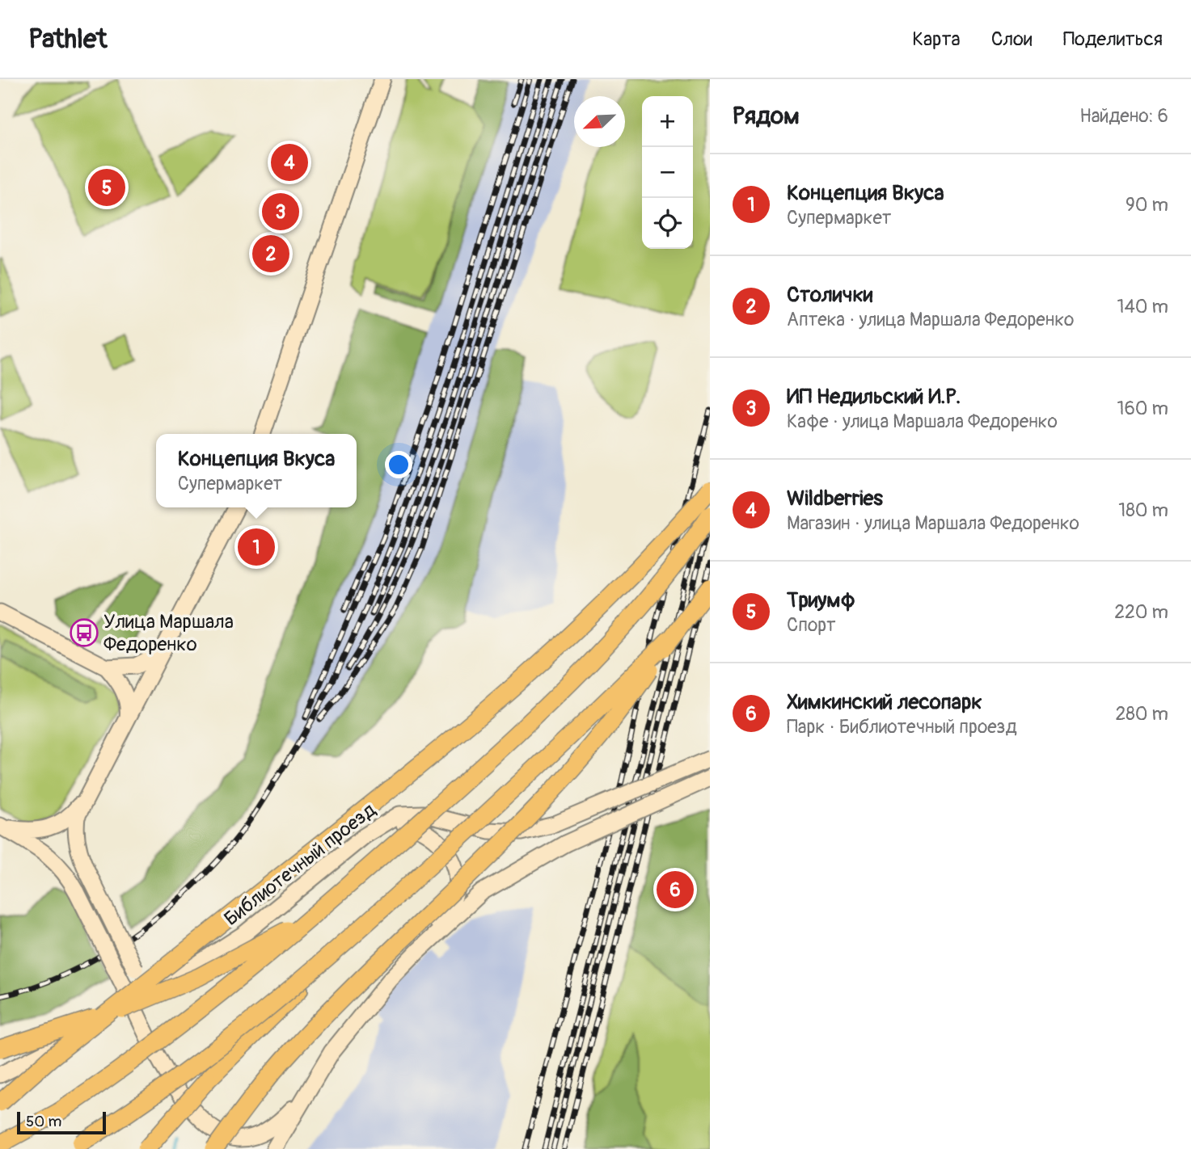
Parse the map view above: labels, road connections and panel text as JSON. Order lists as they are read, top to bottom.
{
  "streets": {
    "street": ["Библиотечный проезд"]
  },
  "places": {
    "bus stop": ["Улица Маршала Федоренко"]
  },
  "scale_bar": "50 m",
  "north": "bottom left",
  "page": {
    "header": "Pathlet",
    "nav": ["Карта", "Слои", "Поделиться"],
    "heading": ["Рядом", "Найдено: 6"],
    "map_buttons": ["+", "−"],
    "pins": [
      "4",
      "5",
      "3",
      "2",
      "1",
      "6"
    ],
    "list": [
      {
        "mark": "1",
        "name": "Концепция Вкуса",
        "note": "Супермаркет",
        "value": "90 m"
      },
      {
        "mark": "2",
        "name": "Столички",
        "note": "Аптека · улица Маршала Федоренко",
        "value": "140 m"
      },
      {
        "mark": "3",
        "name": "ИП Недильский И.Р.",
        "note": "Кафе · улица Маршала Федоренко",
        "value": "160 m"
      },
      {
        "mark": "4",
        "name": "Wildberries",
        "note": "Магазин · улица Маршала Федоренко",
        "value": "180 m"
      },
      {
        "mark": "5",
        "name": "Триумф",
        "note": "Спорт",
        "value": "220 m"
      },
      {
        "mark": "6",
        "name": "Химкинский лесопарк",
        "note": "Парк · Библиотечный проезд",
        "value": "280 m"
      }
    ],
    "popup": ["Концепция Вкуса", "Супермаркет"],
    "scale": "50 m"
  }
}
